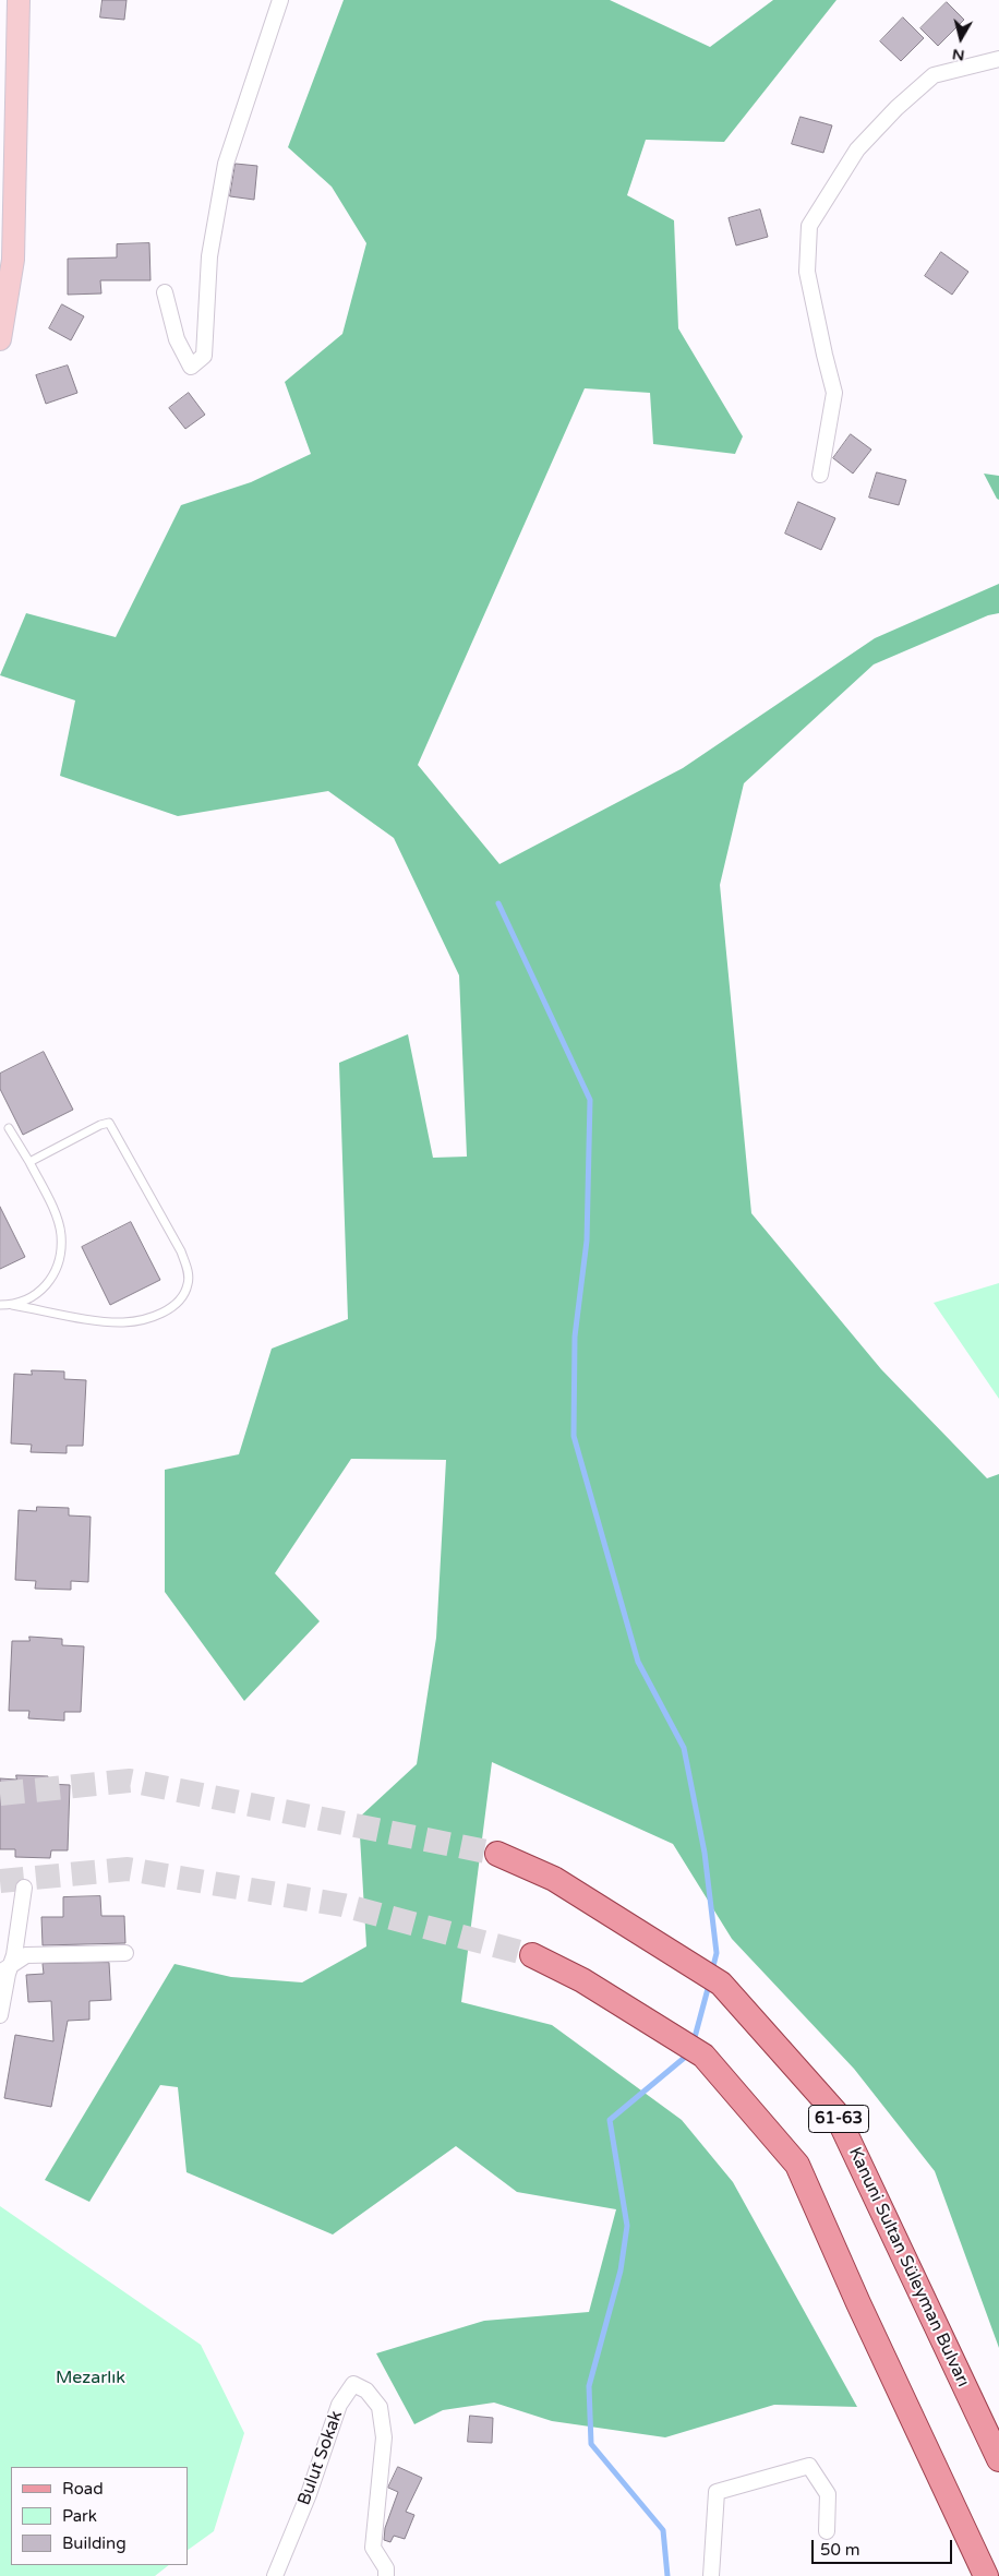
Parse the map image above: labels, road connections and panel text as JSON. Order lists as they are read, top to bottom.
{
  "streets": {
    "main road": ["61-63", "Kanuni Sultan Süleyman Bulvarı"],
    "street": ["Bulut Sokak"]
  },
  "parks": ["Mezarlık"],
  "legend": ["Road", "Park", "Building"],
  "scale_bar": "50 m",
  "north": "bottom"
}
